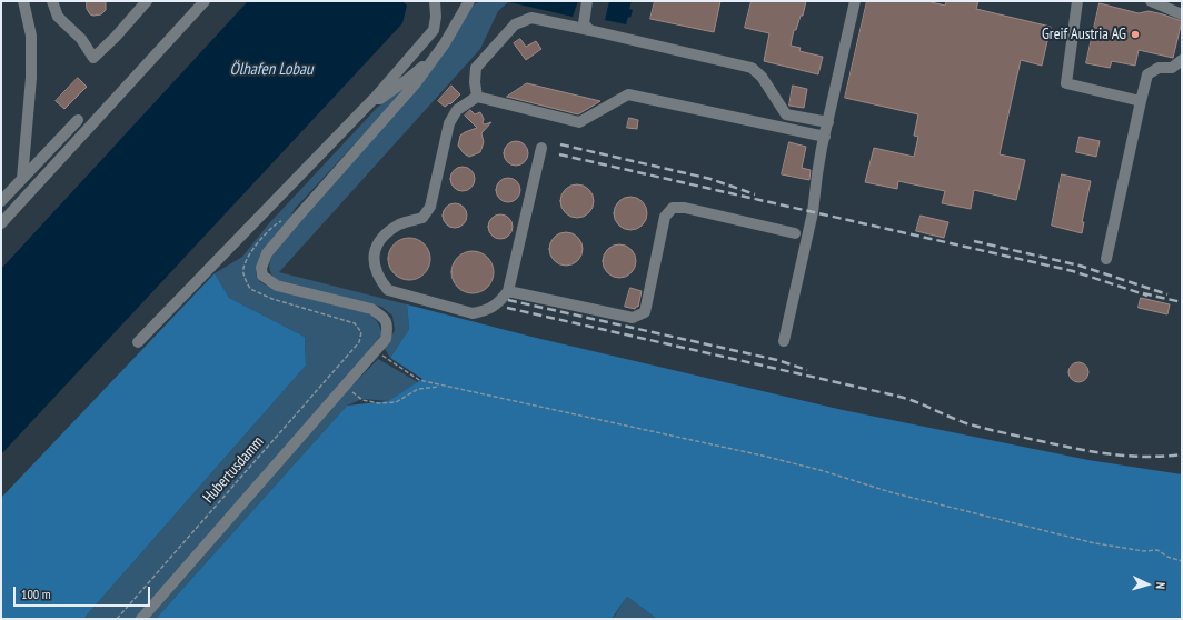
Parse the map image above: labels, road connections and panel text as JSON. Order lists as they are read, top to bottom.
{
  "streets": {
    "path": ["Hubertusdamm"]
  },
  "water": ["Ölhafen Lobau"],
  "places": ["Greif Austria AG"],
  "scale_bar": "100 m",
  "north": "right"
}
